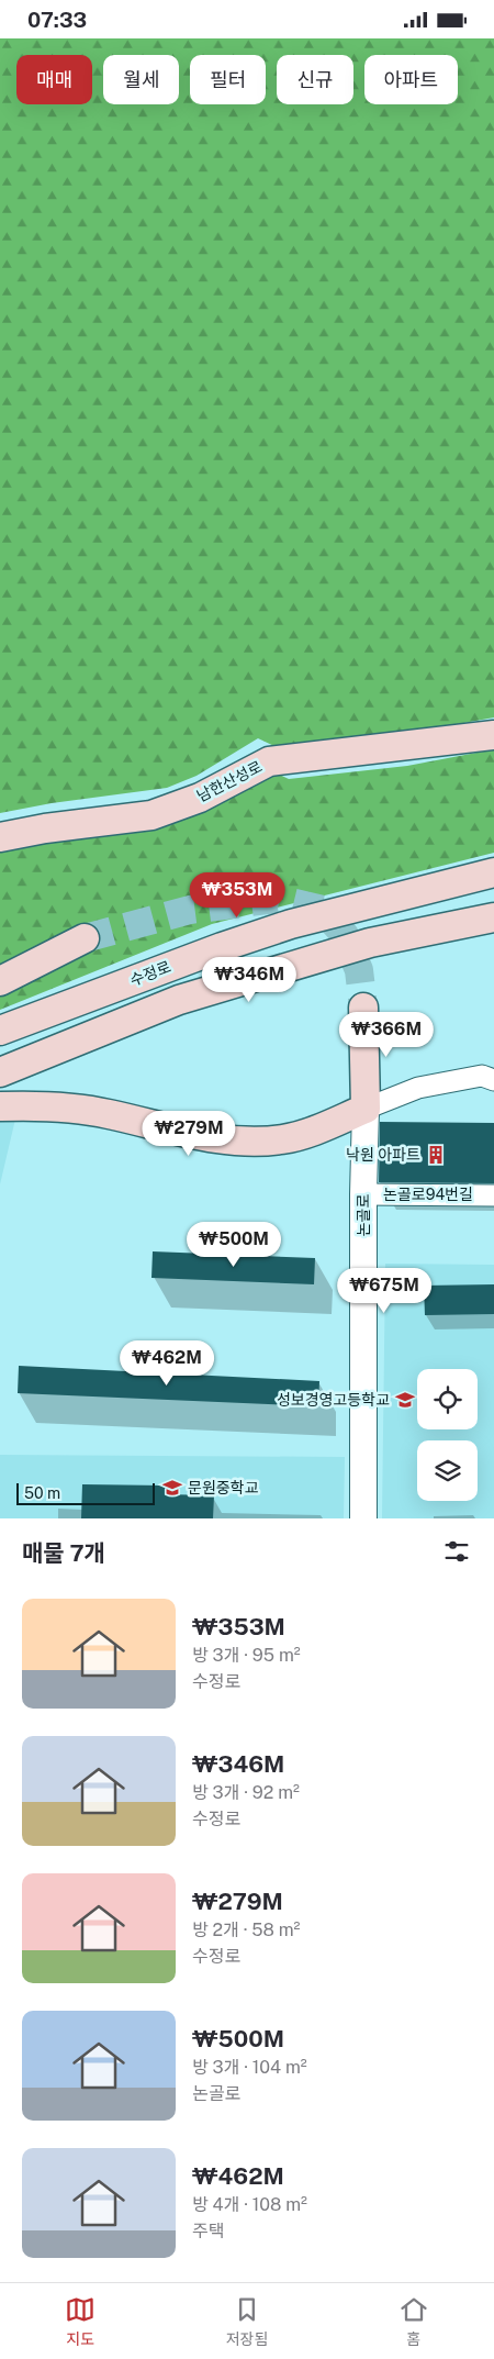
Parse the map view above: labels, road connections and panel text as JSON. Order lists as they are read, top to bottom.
{
  "streets": {
    "main road": ["남한산성로", "수정로"],
    "street": ["논골로94번길", "논골로"]
  },
  "crossings": [
    ["논골로94번길", "논골로"]
  ],
  "places": {
    "building": ["낙원 아파트"],
    "school or university": ["성보경영고등학교", "문원중학교"]
  },
  "scale_bar": "50 m",
  "page": {
    "status": "07:33",
    "chip": [
      "매매",
      "월세",
      "필터",
      "신규",
      "아파트"
    ],
    "price": [
      "₩353M",
      "₩346M",
      "₩366M",
      "₩279M",
      "₩500M",
      "₩675M",
      "₩462M"
    ],
    "scale": "50 m",
    "heading": "매물 7개",
    "list": [
      {
        "name": "₩353M",
        "note": "방 3개 · 95 m² · 수정로"
      },
      {
        "name": "₩346M",
        "note": "방 3개 · 92 m² · 수정로"
      },
      {
        "name": "₩279M",
        "note": "방 2개 · 58 m² · 수정로"
      },
      {
        "name": "₩500M",
        "note": "방 3개 · 104 m² · 논골로"
      },
      {
        "name": "₩462M",
        "note": "방 4개 · 108 m² · 주택"
      }
    ],
    "tabs": ["지도", "저장됨", "홈"]
  }
}
